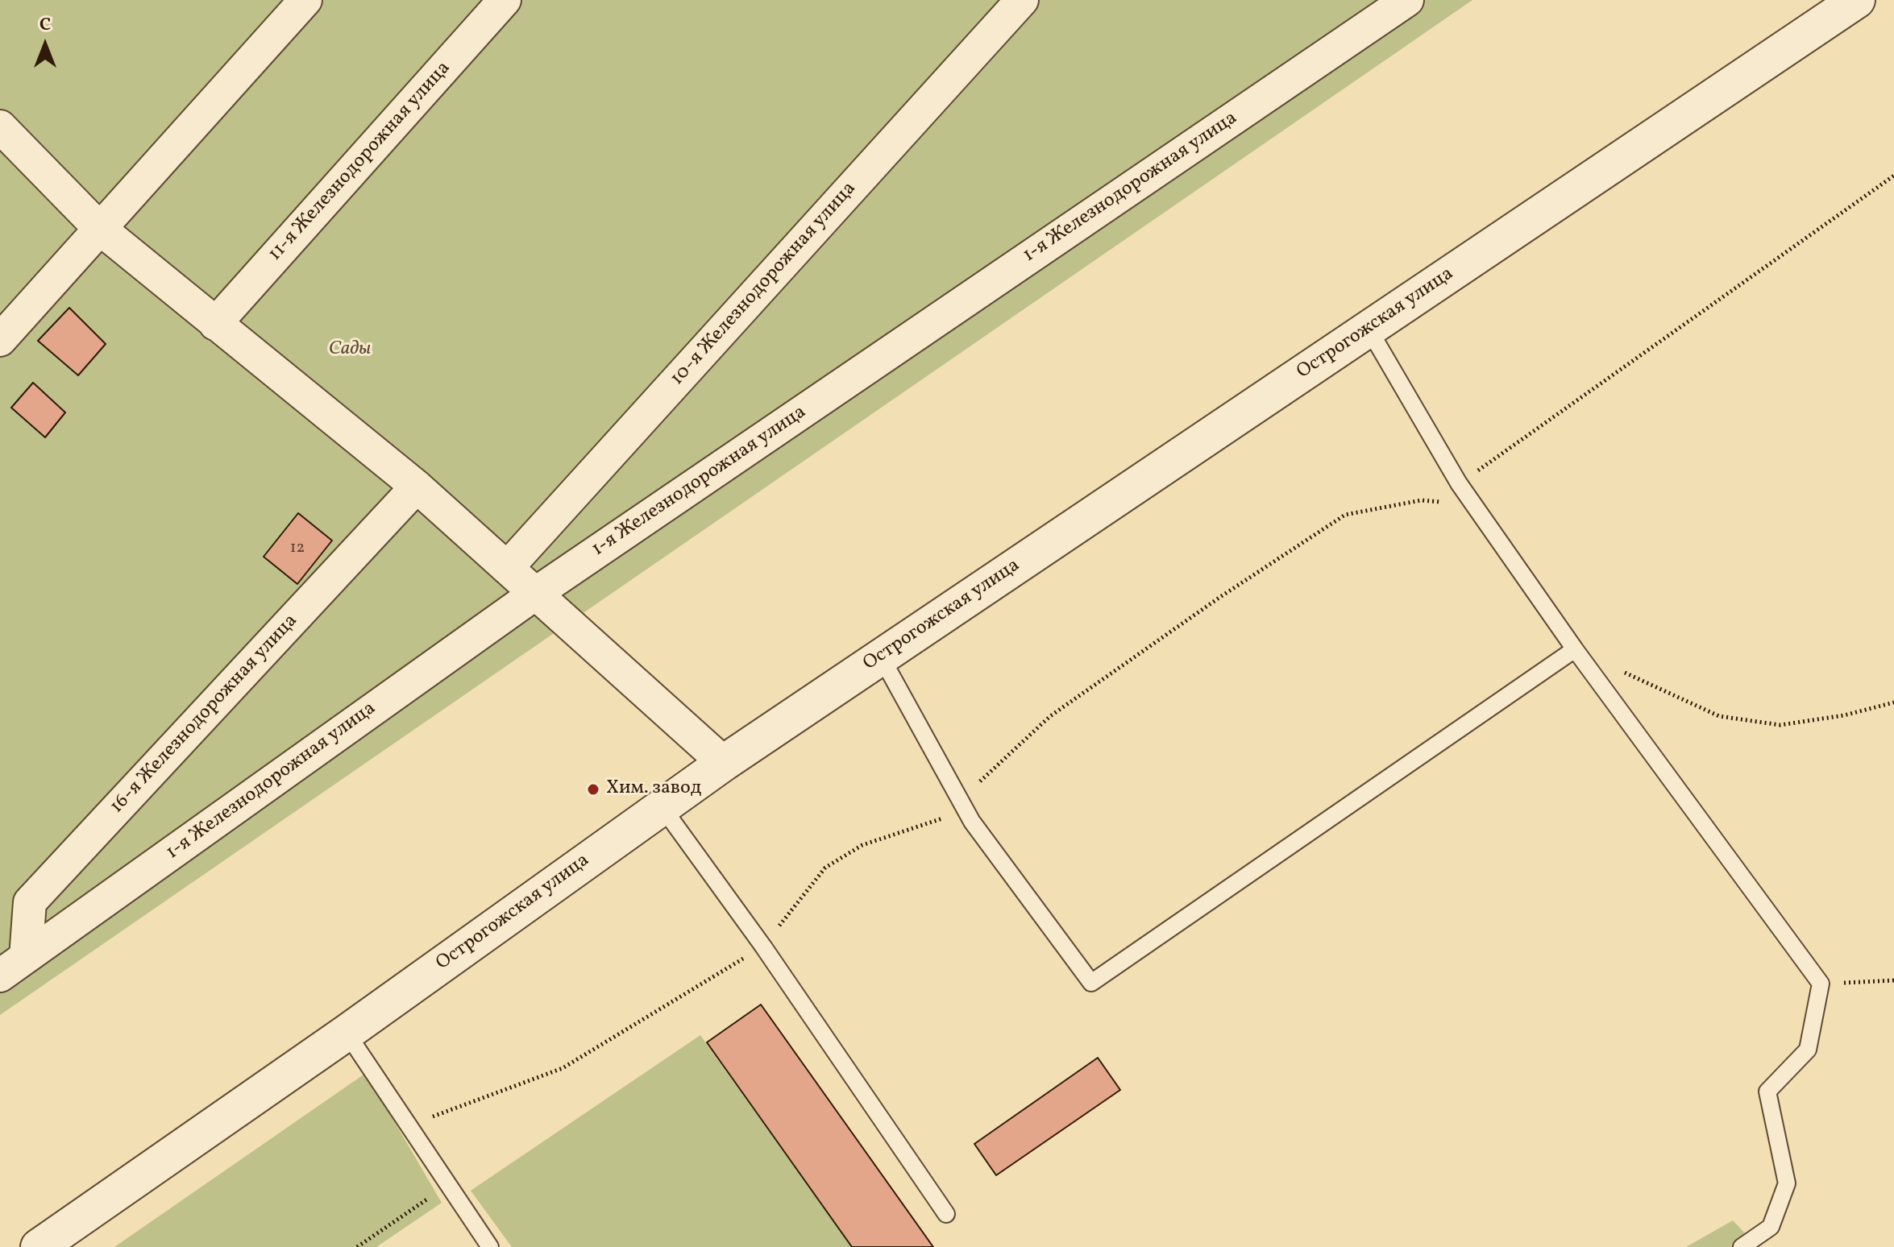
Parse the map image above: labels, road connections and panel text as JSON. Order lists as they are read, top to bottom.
{
  "streets": {
    "street": [
      "11-я Железнодорожная улица",
      "1-я Железнодорожная улица",
      "10-я Железнодорожная улица",
      "Острогожская улица",
      "16-я Железнодорожная улица"
    ]
  },
  "crossings": [
    ["1-я Железнодорожная улица", "16-я Железнодорожная улица"]
  ],
  "parks": ["Сады"],
  "places": ["Хим. завод"],
  "house_numbers": ["12"],
  "north": "top"
}
